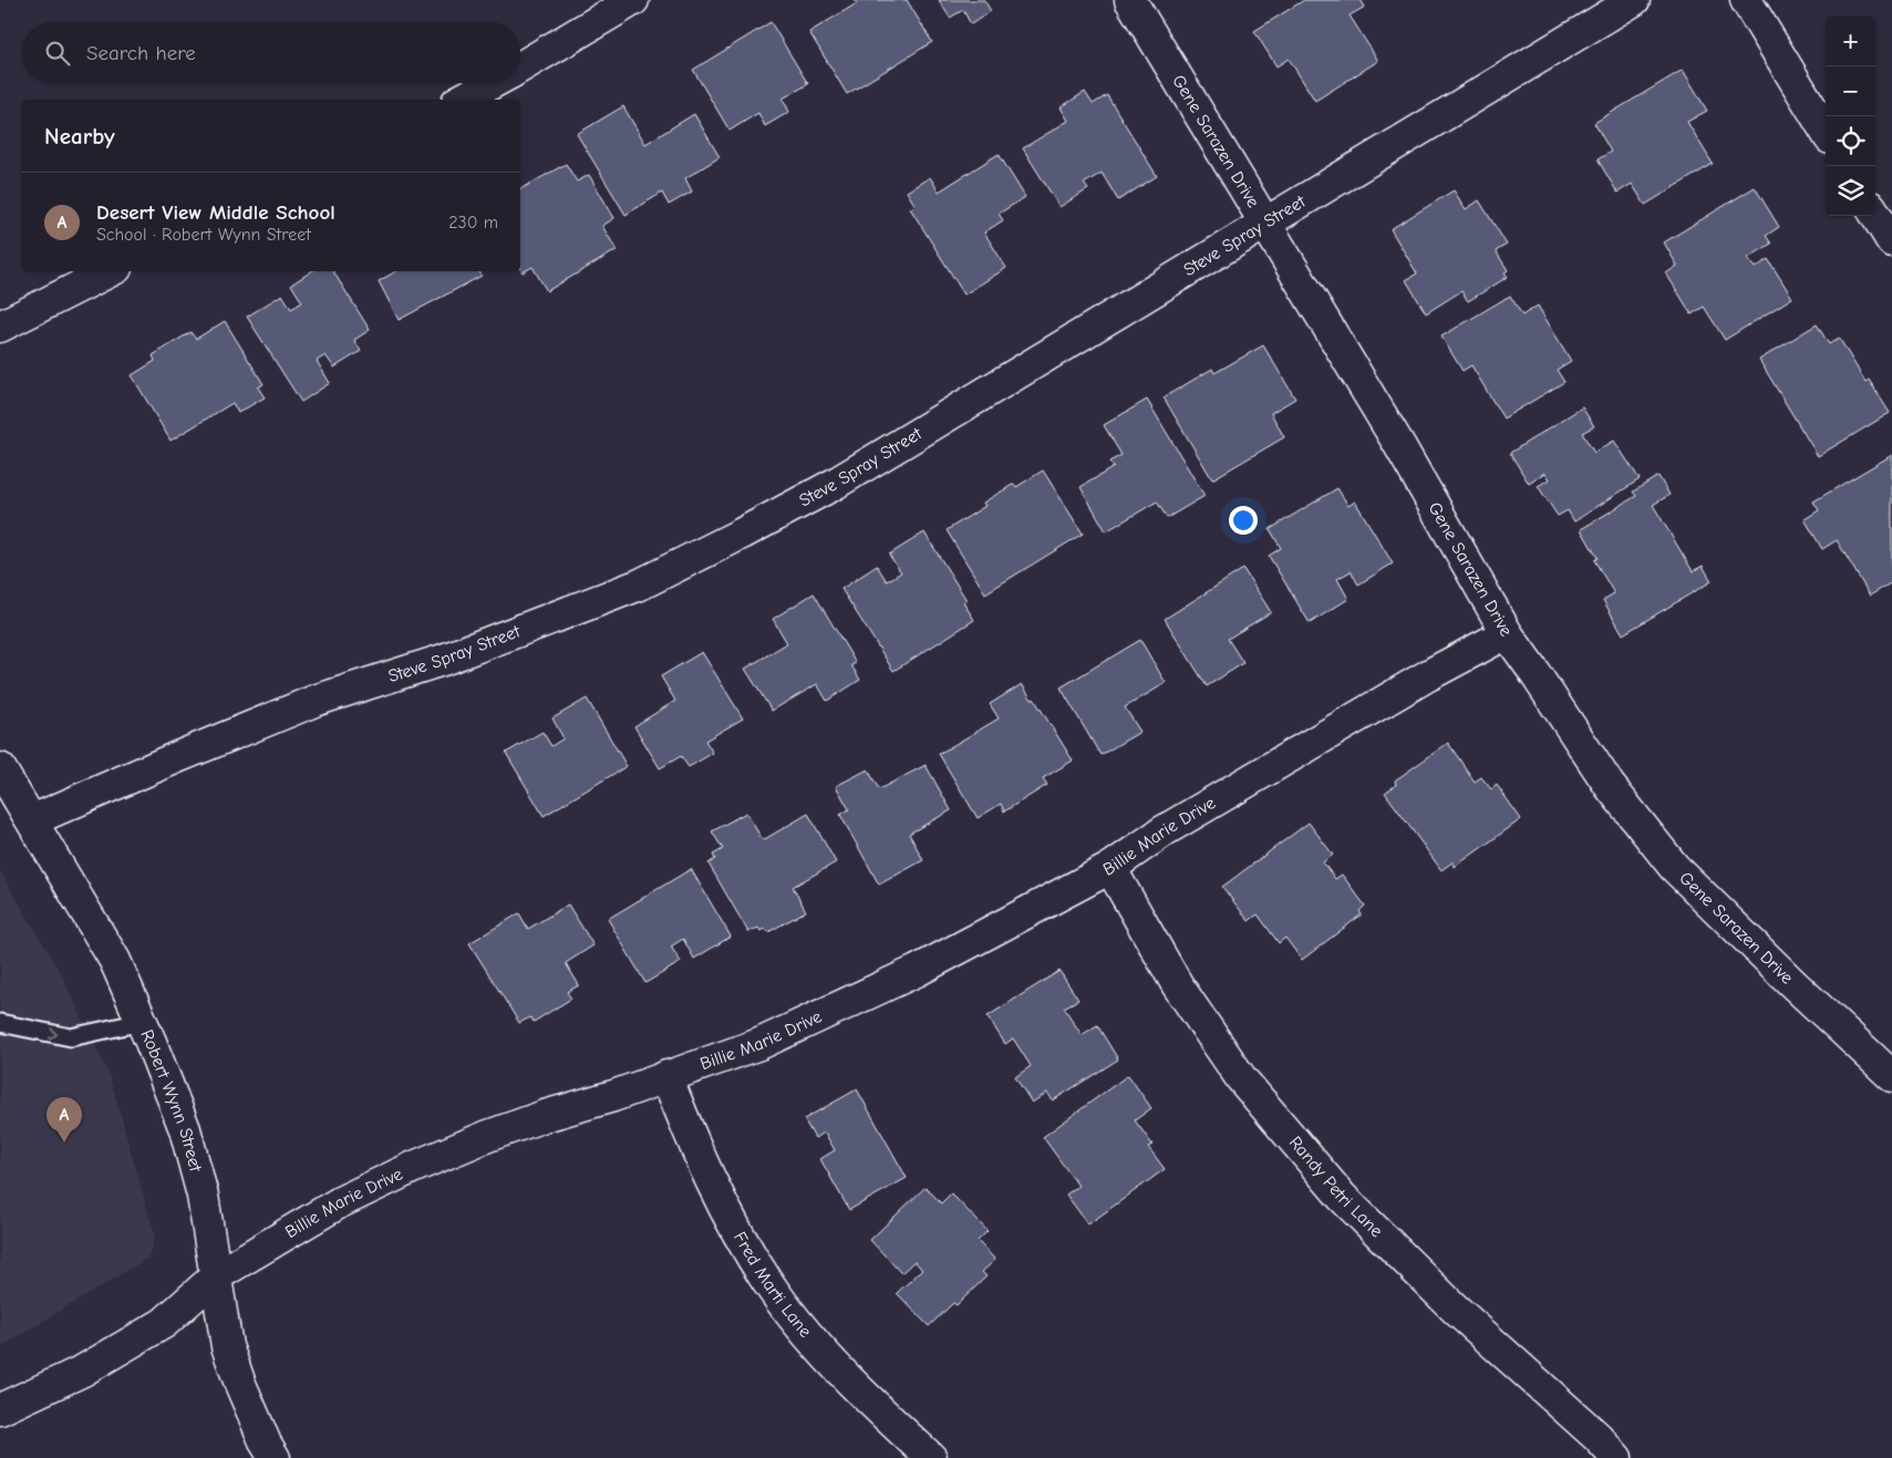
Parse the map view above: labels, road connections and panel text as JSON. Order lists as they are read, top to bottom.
{
  "streets": {
    "street": [
      "Gene Sarazen Drive",
      "Steve Spray Street",
      "Billie Marie Drive",
      "Robert Wynn Street",
      "Randy Petri Lane",
      "Fred Marti Lane"
    ]
  },
  "crossings": [
    ["Gene Sarazen Drive", "Steve Spray Street"],
    ["Gene Sarazen Drive", "Billie Marie Drive"],
    ["Steve Spray Street", "Robert Wynn Street"],
    ["Billie Marie Drive", "Robert Wynn Street"],
    ["Billie Marie Drive", "Randy Petri Lane"],
    ["Billie Marie Drive", "Fred Marti Lane"]
  ],
  "page": {
    "map_buttons": ["+", "−"],
    "search": "Search here",
    "heading": "Nearby",
    "list": [
      {
        "mark": "A",
        "name": "Desert View Middle School",
        "note": "School · Robert Wynn Street",
        "value": "230 m"
      }
    ],
    "pins": "A"
  }
}
